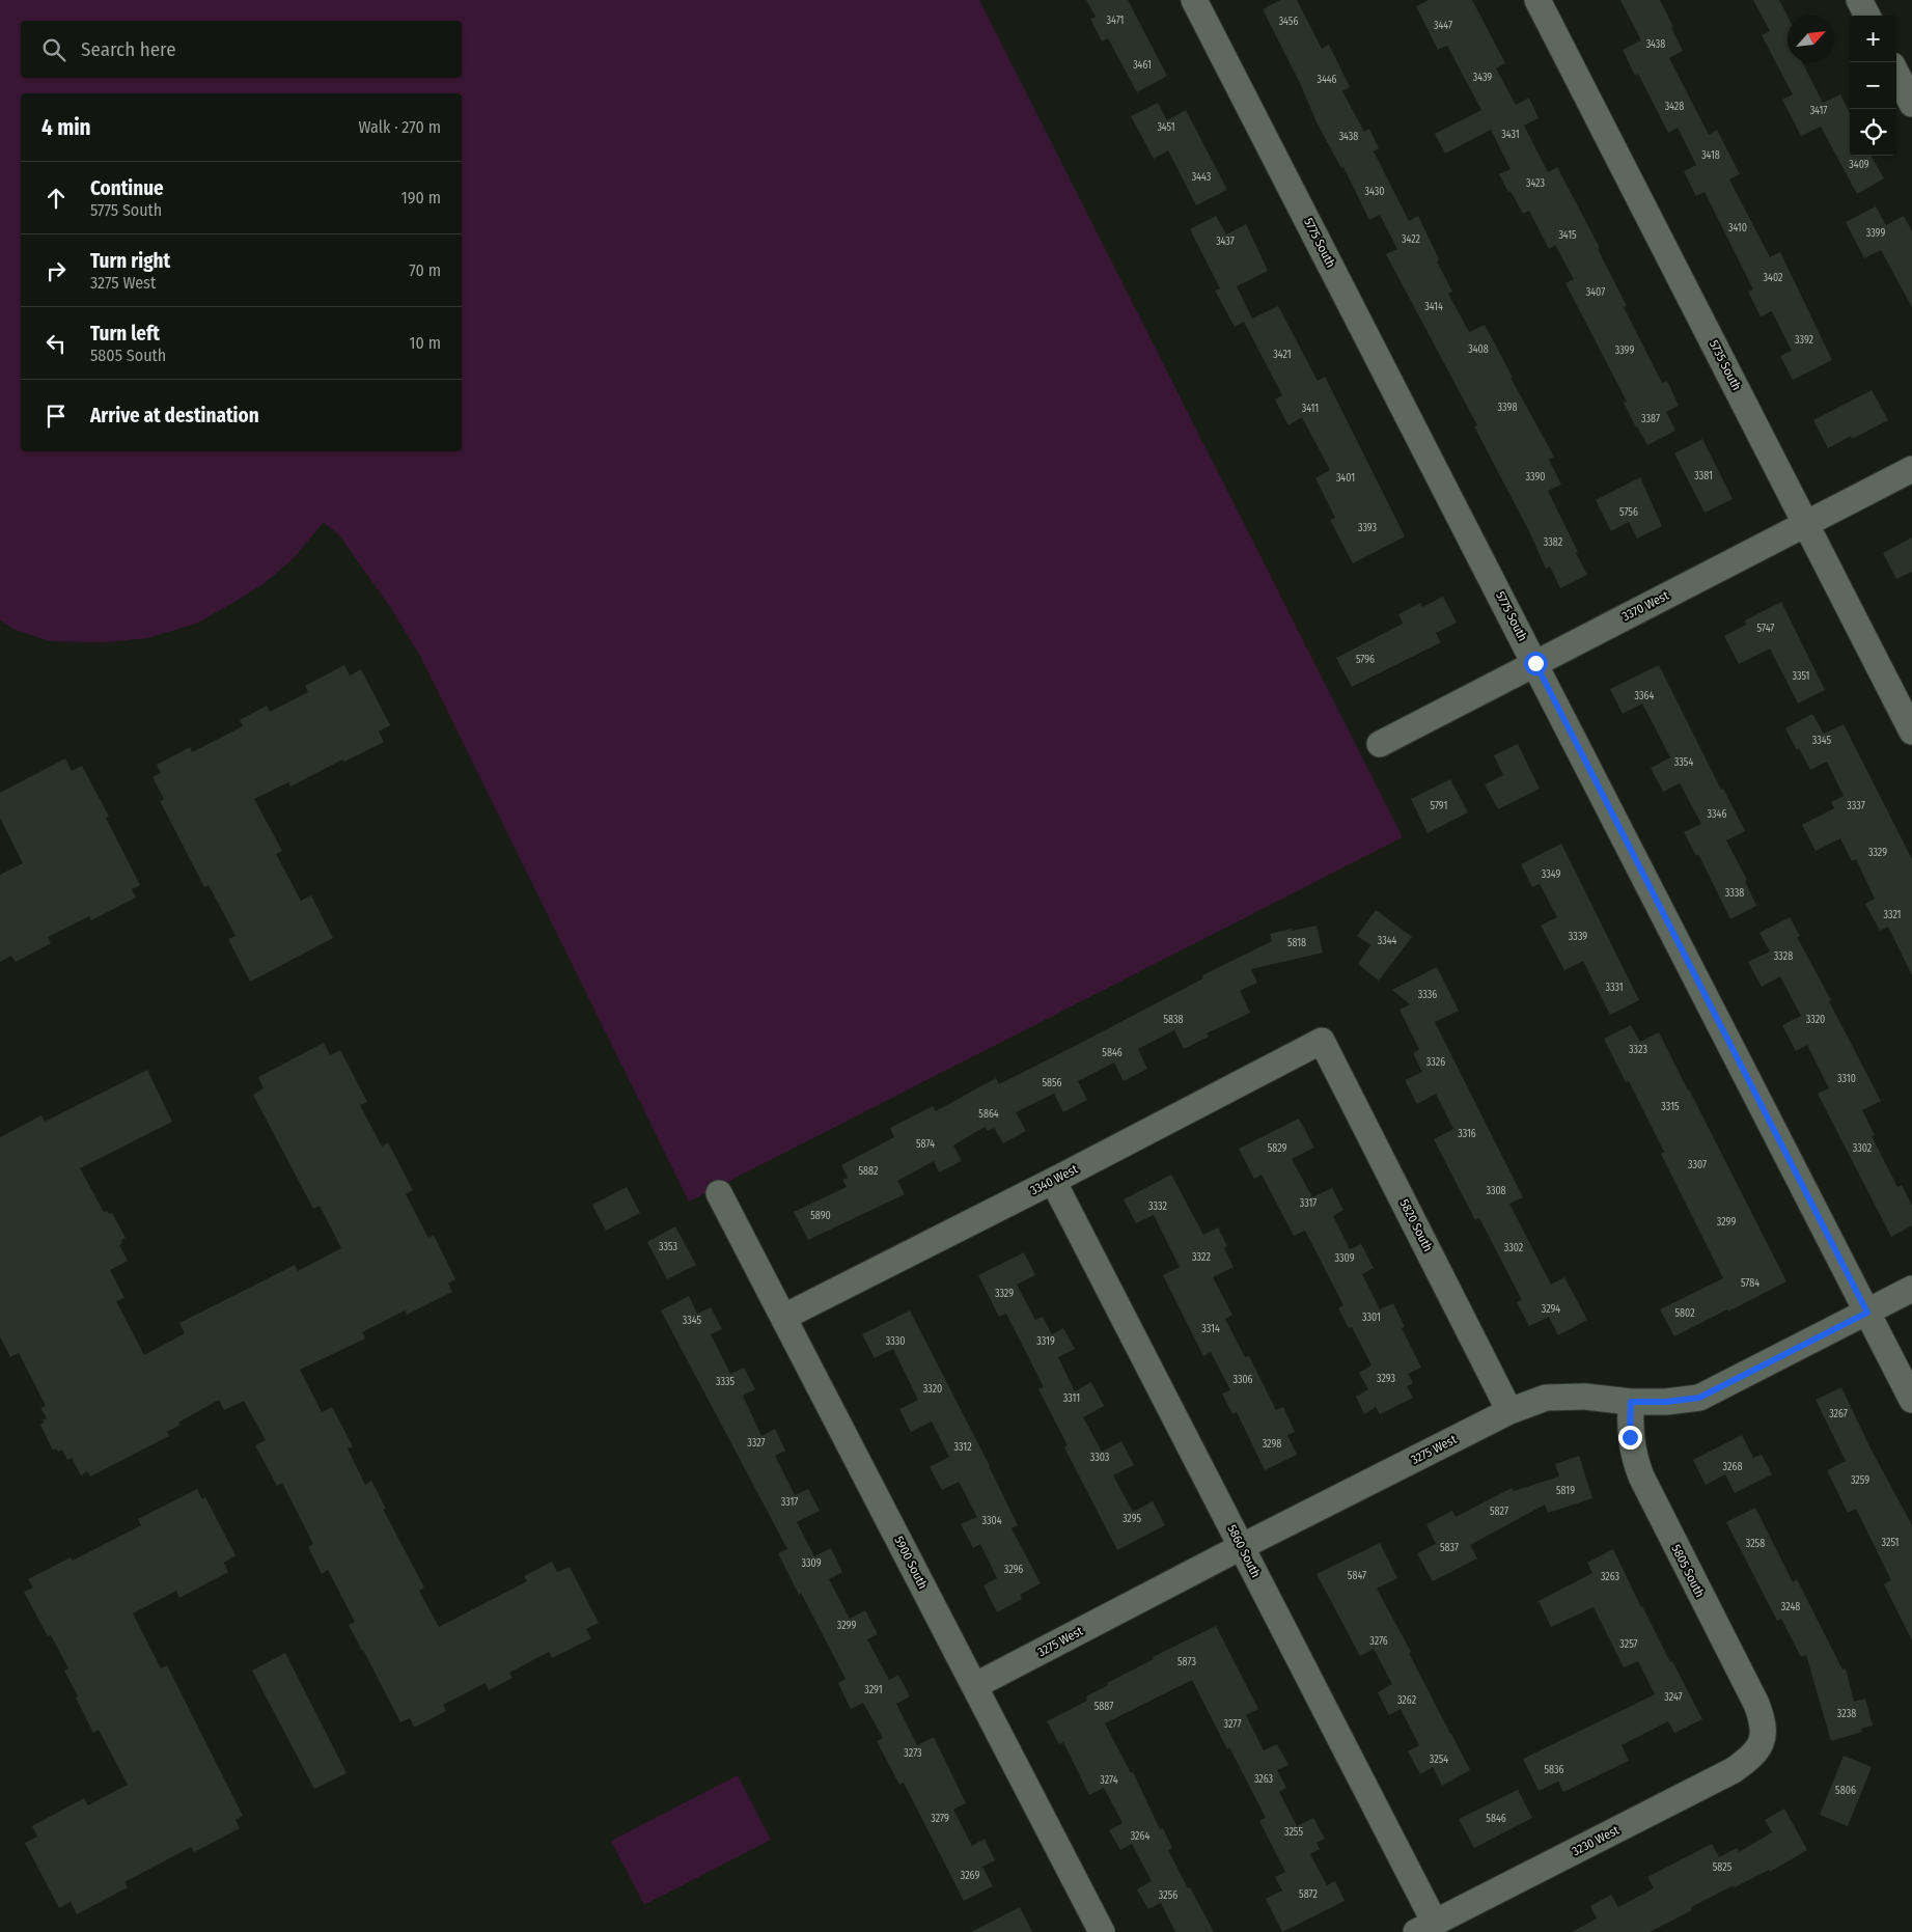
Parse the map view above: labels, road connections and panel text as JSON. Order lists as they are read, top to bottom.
{
  "streets": {
    "street": [
      "5775 South",
      "5735 South",
      "3370 West",
      "3340 West",
      "5820 South",
      "3275 West",
      "5860 South",
      "5900 South",
      "5805 South",
      "3230 West"
    ]
  },
  "crossings": [
    ["5775 South", "3370 West"],
    ["5775 South", "3275 West"],
    ["5735 South", "3370 West"],
    ["3340 West", "5820 South"],
    ["3340 West", "5860 South"],
    ["3340 West", "5900 South"],
    ["5820 South", "3275 West"],
    ["3275 West", "5860 South"],
    ["3275 West", "5900 South"],
    ["3275 West", "5805 South"],
    ["5860 South", "3230 West"],
    ["5805 South", "3230 West"]
  ],
  "house_numbers": [
    "3471",
    "3456",
    "3447",
    "3438",
    "3461",
    "3439",
    "3446",
    "3428",
    "3417",
    "3451",
    "3431",
    "3438",
    "3418",
    "3409",
    "3443",
    "3423",
    "3430",
    "3410",
    "3399",
    "3415",
    "3422",
    "3437",
    "3402",
    "3407",
    "3414",
    "3392",
    "3408",
    "3399",
    "3421",
    "3398",
    "3411",
    "3387",
    "3381",
    "3390",
    "3401",
    "5756",
    "3393",
    "3382",
    "5747",
    "5796",
    "3351",
    "3364",
    "3345",
    "3354",
    "5791",
    "3337",
    "3346",
    "3329",
    "3349",
    "3338",
    "3321",
    "3339",
    "3344",
    "5818",
    "3328",
    "3331",
    "3336",
    "5838",
    "3320",
    "3323",
    "5846",
    "3326",
    "3310",
    "5856",
    "3315",
    "5864",
    "3316",
    "5874",
    "5829",
    "3302",
    "3307",
    "5882",
    "3308",
    "3317",
    "3332",
    "5890",
    "3299",
    "3353",
    "3302",
    "3322",
    "3309",
    "5784",
    "3329",
    "3294",
    "5802",
    "3301",
    "3345",
    "3314",
    "3330",
    "3319",
    "3293",
    "3306",
    "3335",
    "3320",
    "3311",
    "3267",
    "3327",
    "3298",
    "3312",
    "3303",
    "3268",
    "3259",
    "5819",
    "3317",
    "5827",
    "3295",
    "3304",
    "3251",
    "3258",
    "5837",
    "3309",
    "3296",
    "5847",
    "3263",
    "3248",
    "3299",
    "3276",
    "3257",
    "5873",
    "3291",
    "3247",
    "3262",
    "5887",
    "3238",
    "3277",
    "3273",
    "3254",
    "5836",
    "3263",
    "3274",
    "5806",
    "3279",
    "5846",
    "3255",
    "3264",
    "5825",
    "3269",
    "5872",
    "3256"
  ],
  "north": "top right",
  "page": {
    "map_buttons": ["+", "−"],
    "search": "Search here",
    "heading": ["4 min", "Walk · 270 m"],
    "list": [
      ["Continue", "5775 South", "190 m"],
      ["Turn right", "3275 West", "70 m"],
      ["Turn left", "5805 South", "10 m"],
      "Arrive at destination"
    ]
  }
}
